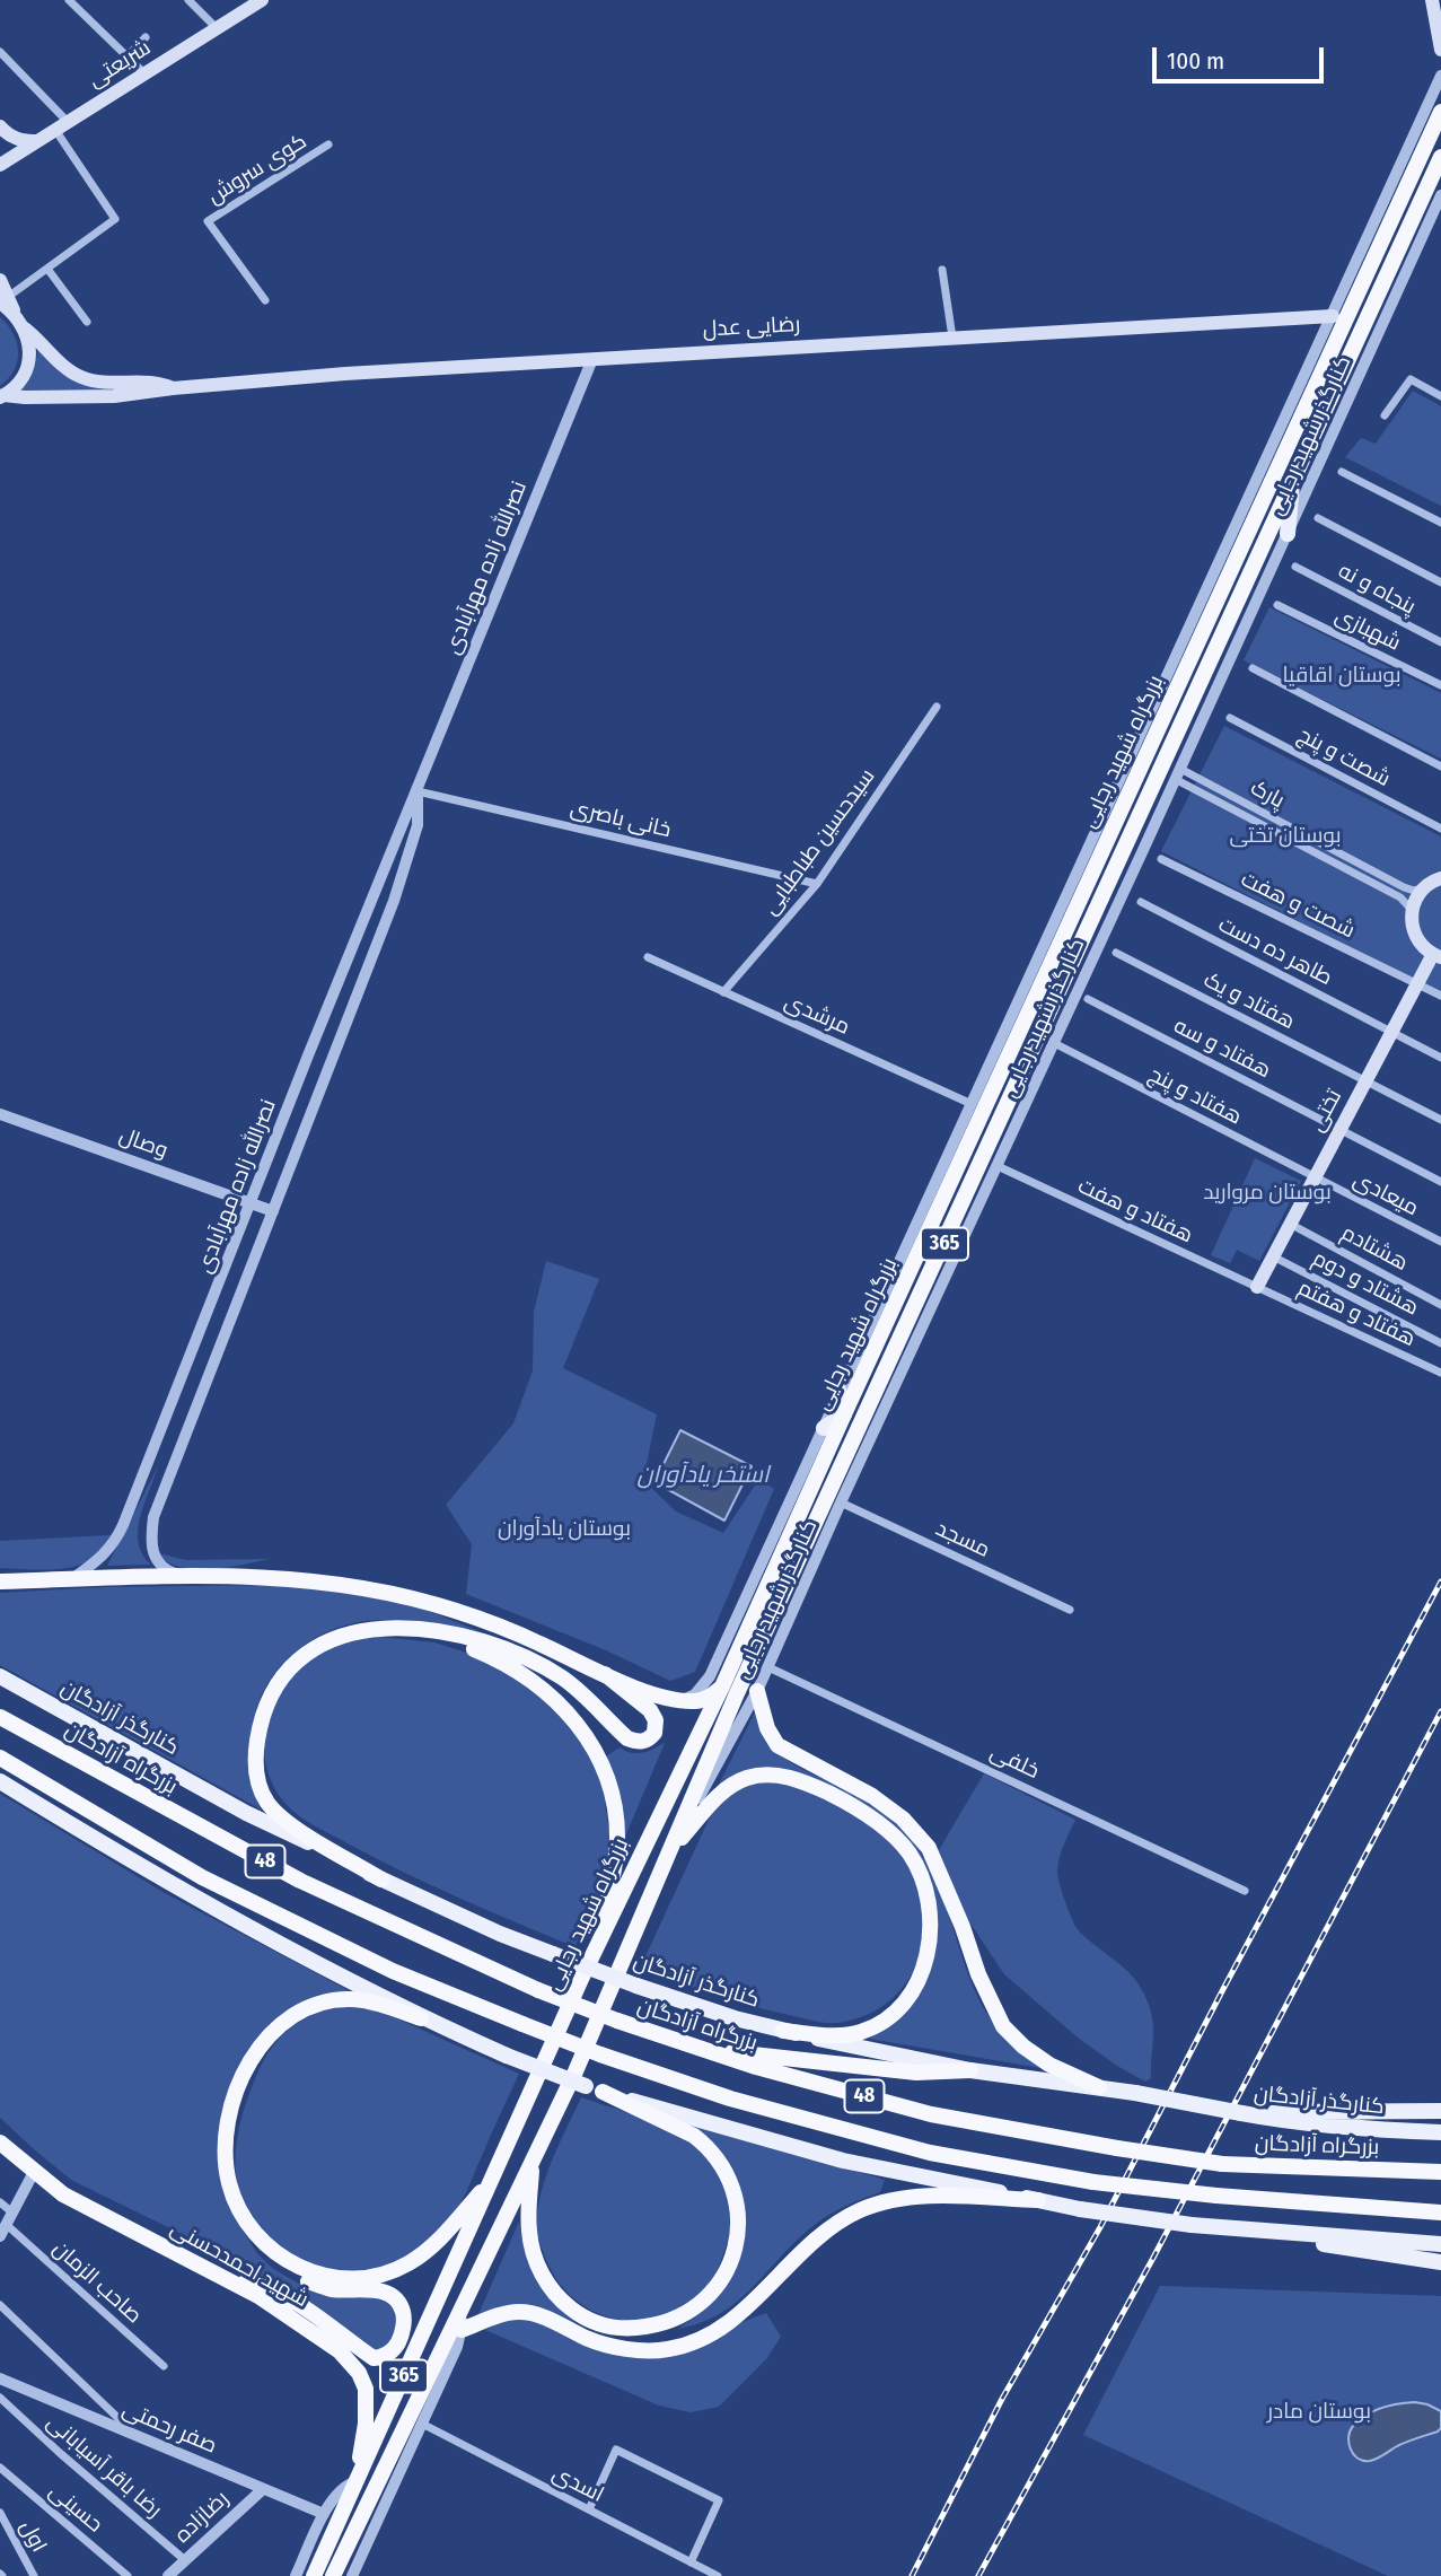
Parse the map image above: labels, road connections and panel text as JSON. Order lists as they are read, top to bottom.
{
  "streets": {
    "highway": [
      "بزرگراه شهید رجایی",
      "365",
      "بزرگراه آزادگان",
      "48",
      "شهید احمدحسنی"
    ],
    "main road": [
      "شریعتی",
      "رضایی عدل",
      "تختی",
      "کنارگذر آزادگان"
    ],
    "street": [
      "کوی سروش",
      "کنارگذر شهید رجایی",
      "نصرالله زاده مهرآبادی",
      "پنجاه و نه",
      "شهبازی",
      "شصت و پنج",
      "پارک",
      "خانی باصری",
      "سیدحسین طباطبایی",
      "شصت و هفت",
      "طاهر ده دست",
      "هفتاد و یک",
      "مرشدی",
      "هفتاد و سه",
      "هفتاد و پنج",
      "وصال",
      "میعادی",
      "هفتاد و هفت",
      "هشتادم",
      "هشتاد و دوم",
      "هفتاد و هفتم",
      "مسجد",
      "خلفی",
      "صاحب الزمان",
      "صفر رحمتی",
      "رضا باقر آسیابانی",
      "اسدی",
      "حسینی",
      "رضازاده",
      "اول"
    ]
  },
  "crossings": [
    ["رضایی عدل", "کنارگذر شهید رجایی"],
    ["رضایی عدل", "نصرالله زاده مهرآبادی"],
    ["کنارگذر شهید رجایی", "بزرگراه شهید رجایی"],
    ["کنارگذر شهید رجایی", "پارک"],
    ["کنارگذر شهید رجایی", "مرشدی"],
    ["کنارگذر شهید رجایی", "هفتاد و هفت"],
    ["کنارگذر شهید رجایی", "مسجد"],
    ["کنارگذر شهید رجایی", "خلفی"],
    ["نصرالله زاده مهرآبادی", "خانی باصری"],
    ["نصرالله زاده مهرآبادی", "وصال"],
    ["بزرگراه شهید رجایی", "مسجد"],
    ["بزرگراه شهید رجایی", "شهید احمدحسنی"],
    ["خانی باصری", "سیدحسین طباطبایی"],
    ["سیدحسین طباطبایی", "مرشدی"],
    ["شصت و هفت", "تختی"],
    ["طاهر ده دست", "تختی"],
    ["هفتاد و یک", "تختی"],
    ["هفتاد و سه", "تختی"],
    ["هفتاد و پنج", "تختی"],
    ["هفتاد و پنج", "میعادی"],
    ["تختی", "میعادی"],
    ["تختی", "هفتاد و هفت"],
    ["تختی", "هشتادم"],
    ["تختی", "هشتاد و دوم"],
    ["تختی", "هفتاد و هفتم"],
    ["هفتاد و هفت", "هفتاد و هفتم"],
    ["صفر رحمتی", "رضازاده"],
    ["رضا باقر آسیابانی", "رضازاده"]
  ],
  "water": ["استخر یادآوران"],
  "parks": [
    "بوستان اقاقیا",
    "بوستان تختی",
    "بوستان مروارید",
    "بوستان یادآوران",
    "بوستان مادر"
  ],
  "scale_bar": "100 m"
}
